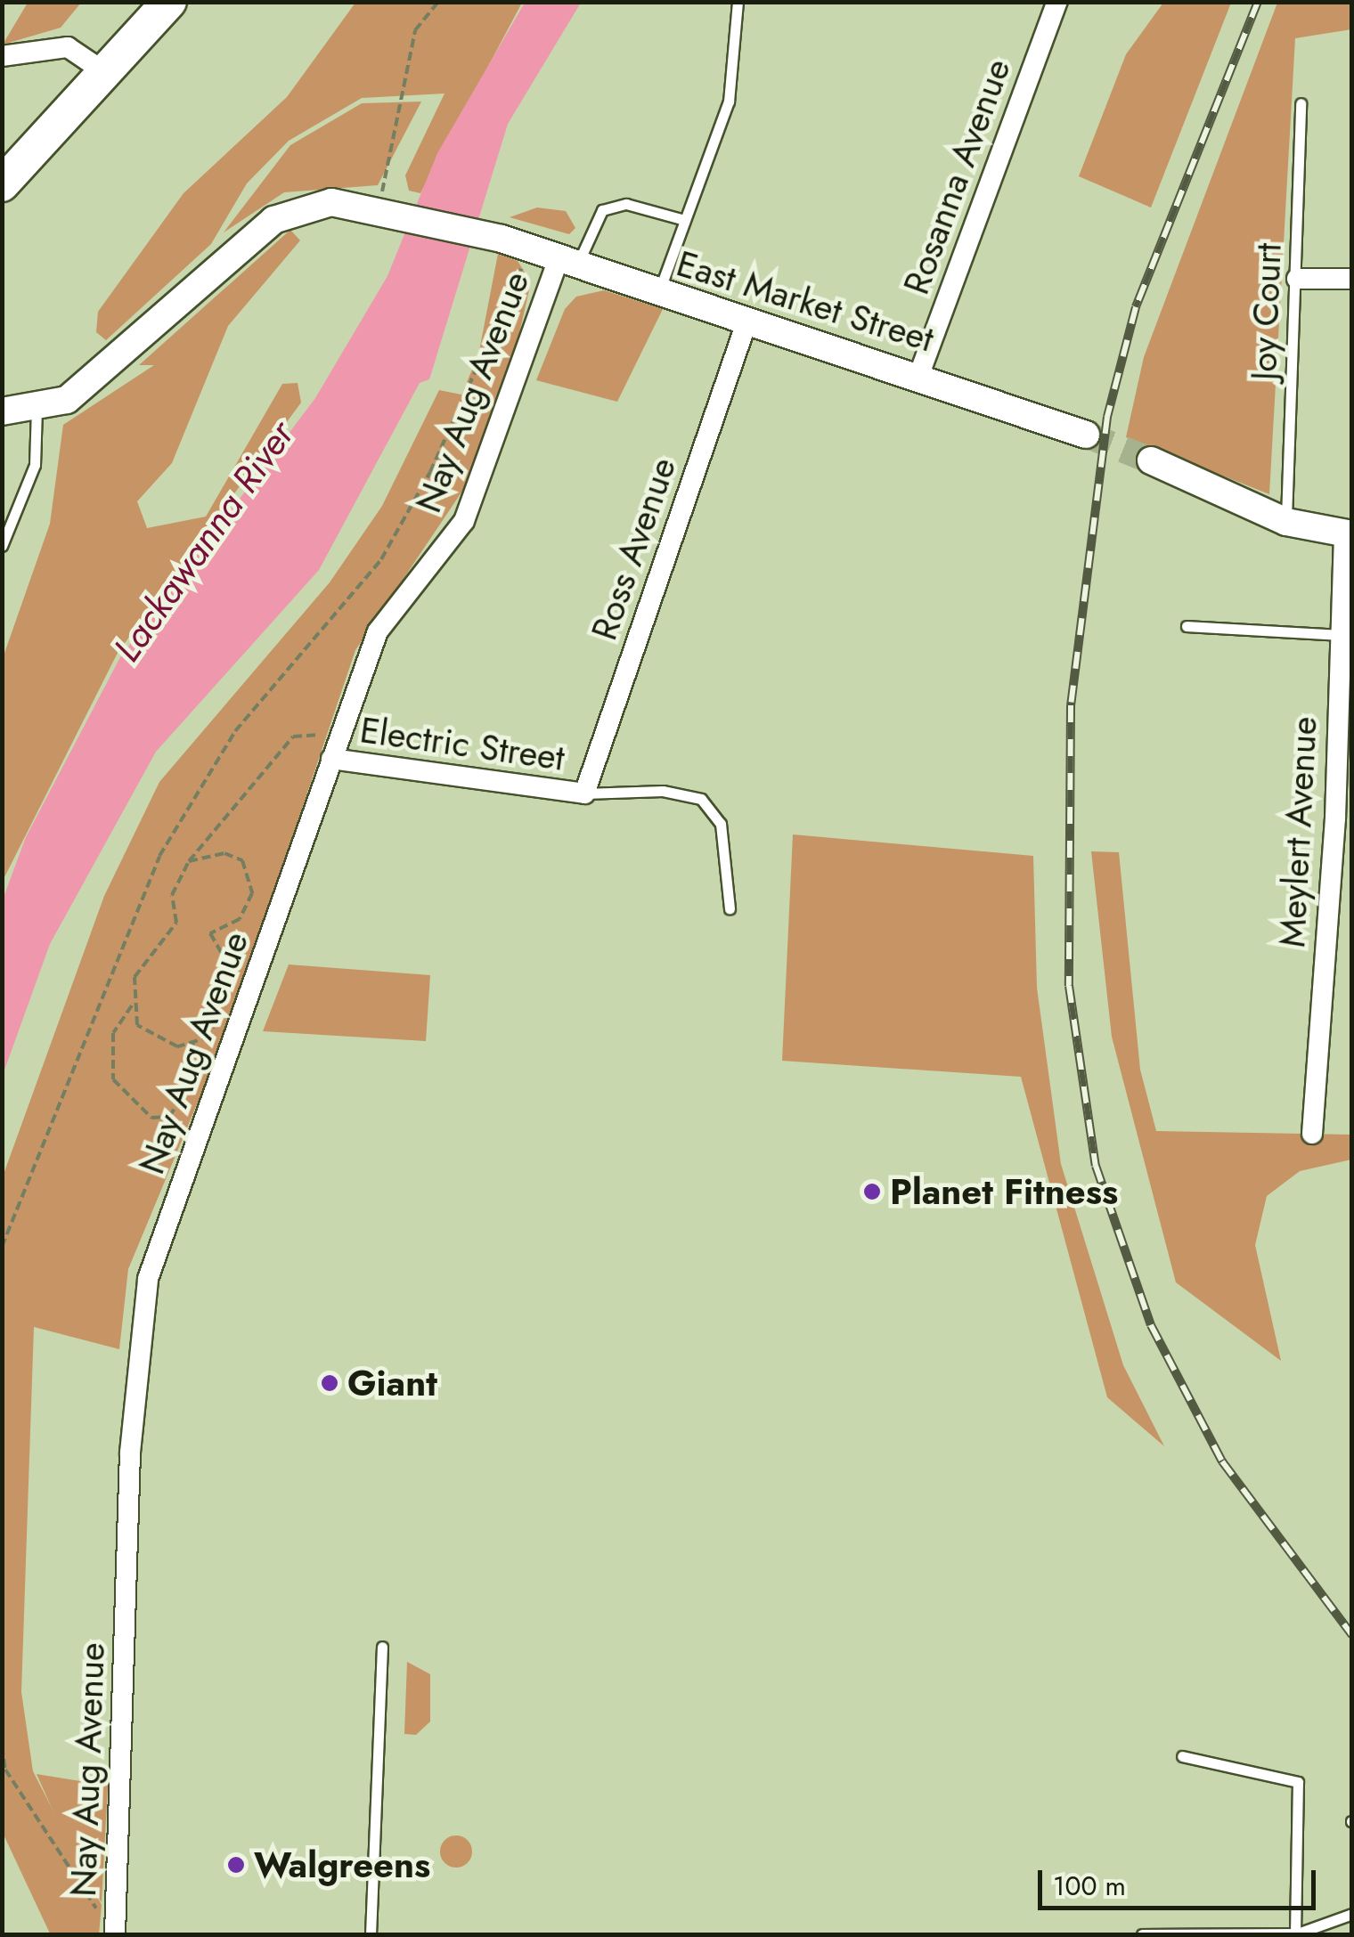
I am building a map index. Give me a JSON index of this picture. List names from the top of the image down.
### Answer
{
  "streets": {
    "street": [
      "Rosanna Avenue",
      "East Market Street",
      "Nay Aug Avenue",
      "Ross Avenue",
      "Electric Street",
      "Meylert Avenue"
    ],
    "lane": ["Joy Court"]
  },
  "crossings": [
    ["Rosanna Avenue", "East Market Street"],
    ["East Market Street", "Nay Aug Avenue"],
    ["East Market Street", "Ross Avenue"],
    ["Nay Aug Avenue", "Electric Street"],
    ["Ross Avenue", "Electric Street"]
  ],
  "water": ["Lackawanna River"],
  "places": ["Planet Fitness", "Giant", "Walgreens"],
  "scale_bar": "100 m"
}
